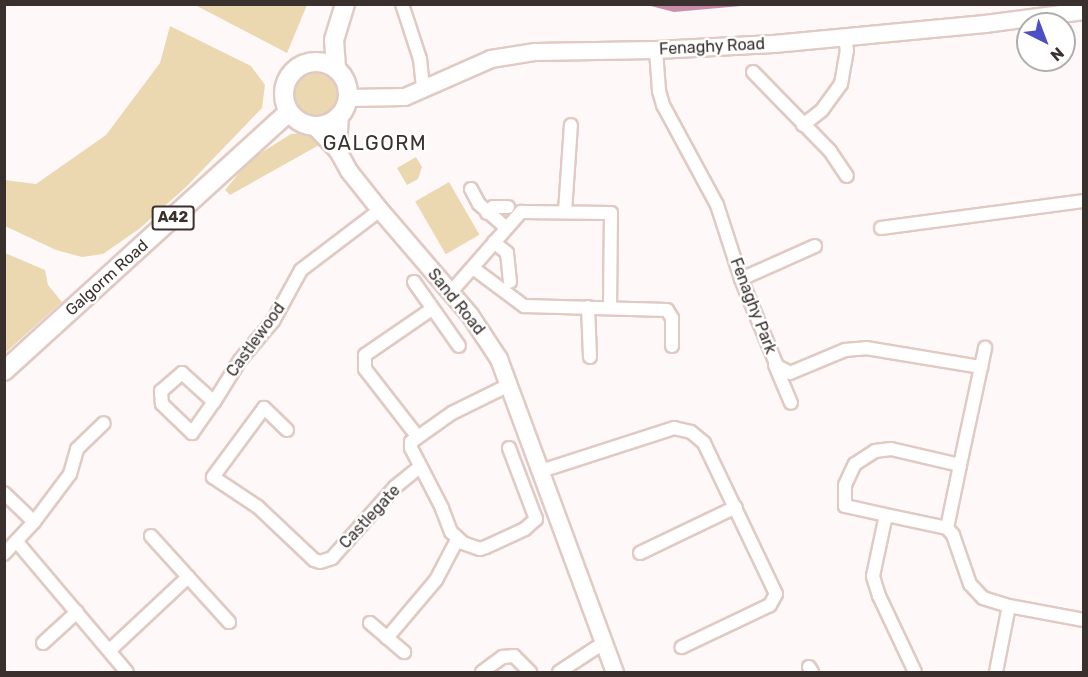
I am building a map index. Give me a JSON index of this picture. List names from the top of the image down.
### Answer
{
  "streets": {
    "main road": ["A42", "Galgorm Road"],
    "street": [
      "Fenaghy Road",
      "Sand Road",
      "Fenaghy Park",
      "Castlewood",
      "Castlegate"
    ]
  },
  "crossings": [
    ["Fenaghy Road", "Galgorm Road"],
    ["Fenaghy Road", "Sand Road"],
    ["Fenaghy Road", "Fenaghy Park"],
    ["Galgorm Road", "Sand Road"],
    ["Sand Road", "Castlewood"]
  ],
  "districts": ["GALGORM"],
  "north": "bottom right"
}
